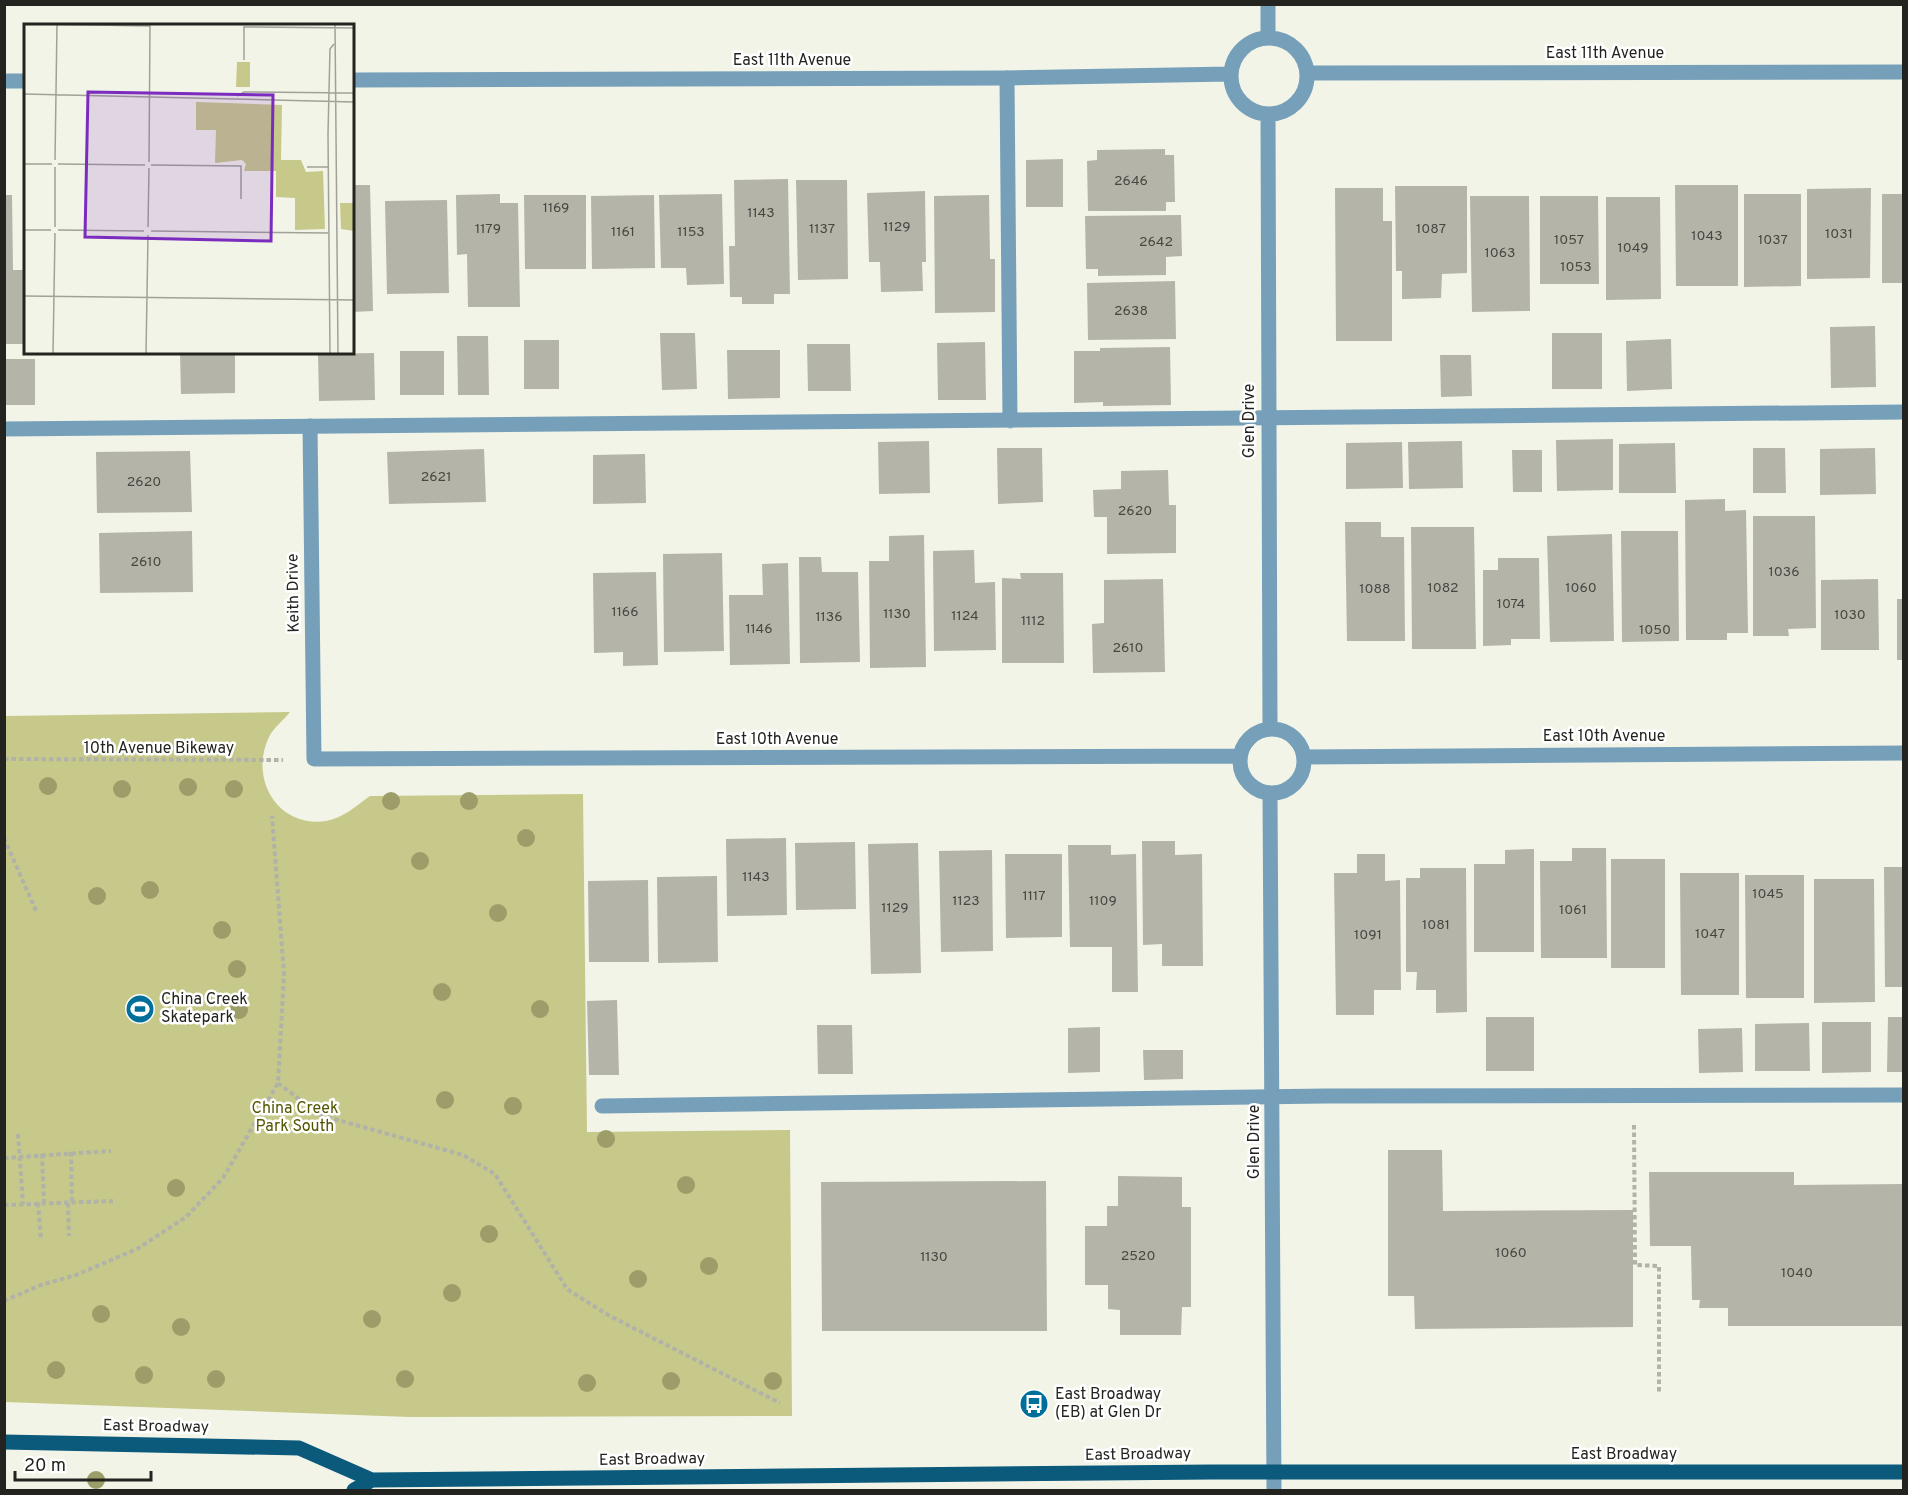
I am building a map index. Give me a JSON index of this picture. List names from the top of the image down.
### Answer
{
  "streets": {
    "main road": ["East Broadway"],
    "street": [
      "East 11th Avenue",
      "Glen Drive",
      "Keith Drive",
      "East 10th Avenue"
    ],
    "path": ["10th Avenue Bikeway"]
  },
  "crossings": [
    ["East 11th Avenue", "Glen Drive"],
    ["Glen Drive", "East 10th Avenue"],
    ["Glen Drive", "East Broadway"],
    ["Keith Drive", "East 10th Avenue"],
    ["Keith Drive", "10th Avenue Bikeway"],
    ["East 10th Avenue", "10th Avenue Bikeway"]
  ],
  "parks": ["China Creek Park South"],
  "places": {
    "sports": ["China Creek Skatepark"],
    "bus stop": ["East Broadway (EB) at Glen Dr"]
  },
  "house_numbers": [
    "2646",
    "1169",
    "1143",
    "1129",
    "1179",
    "1137",
    "1087",
    "1161",
    "1153",
    "1031",
    "1043",
    "1057",
    "1037",
    "2642",
    "1049",
    "1063",
    "1053",
    "2638",
    "2621",
    "2620",
    "2620",
    "2610",
    "1036",
    "1082",
    "1060",
    "1088",
    "1074",
    "1166",
    "1130",
    "1030",
    "1124",
    "1136",
    "1112",
    "1146",
    "1050",
    "2610",
    "1143",
    "1045",
    "1117",
    "1123",
    "1109",
    "1129",
    "1061",
    "1081",
    "1047",
    "1091",
    "1060",
    "2520",
    "1130",
    "1040"
  ],
  "scale_bar": "20 m"
}
